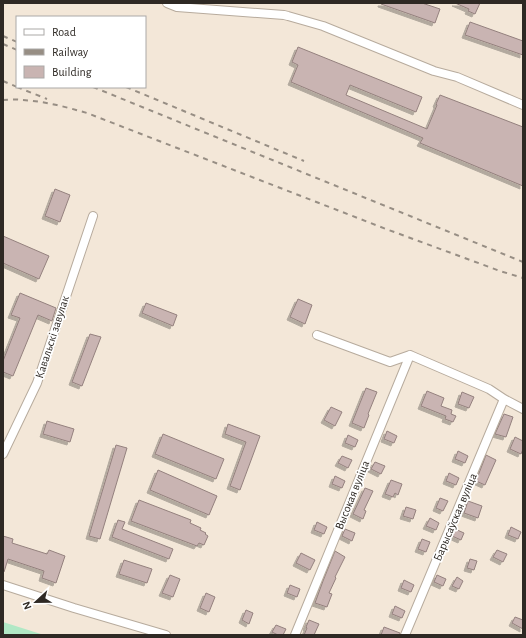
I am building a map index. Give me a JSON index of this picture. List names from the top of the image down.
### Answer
{
  "streets": {
    "street": ["Кавальскі завулак", "Высокая вуліца", "Барысаўская вуліца"]
  },
  "legend": ["Road", "Railway", "Building"],
  "north": "left"
}
